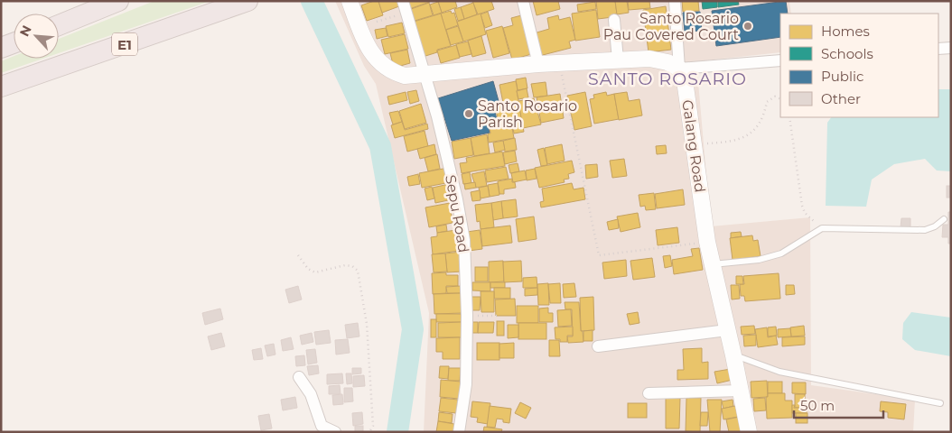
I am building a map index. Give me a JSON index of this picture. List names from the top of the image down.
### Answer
{
  "streets": {
    "highway": ["E1"],
    "street": ["Galang Road", "Sepu Road"]
  },
  "districts": ["SANTO ROSARIO"],
  "places": ["Santo Rosario Pau Covered Court", "Santo Rosario Parish"],
  "legend": [
    "Homes",
    "Schools",
    "Public",
    "Other"
  ],
  "scale_bar": "50 m",
  "north": "top left"
}
